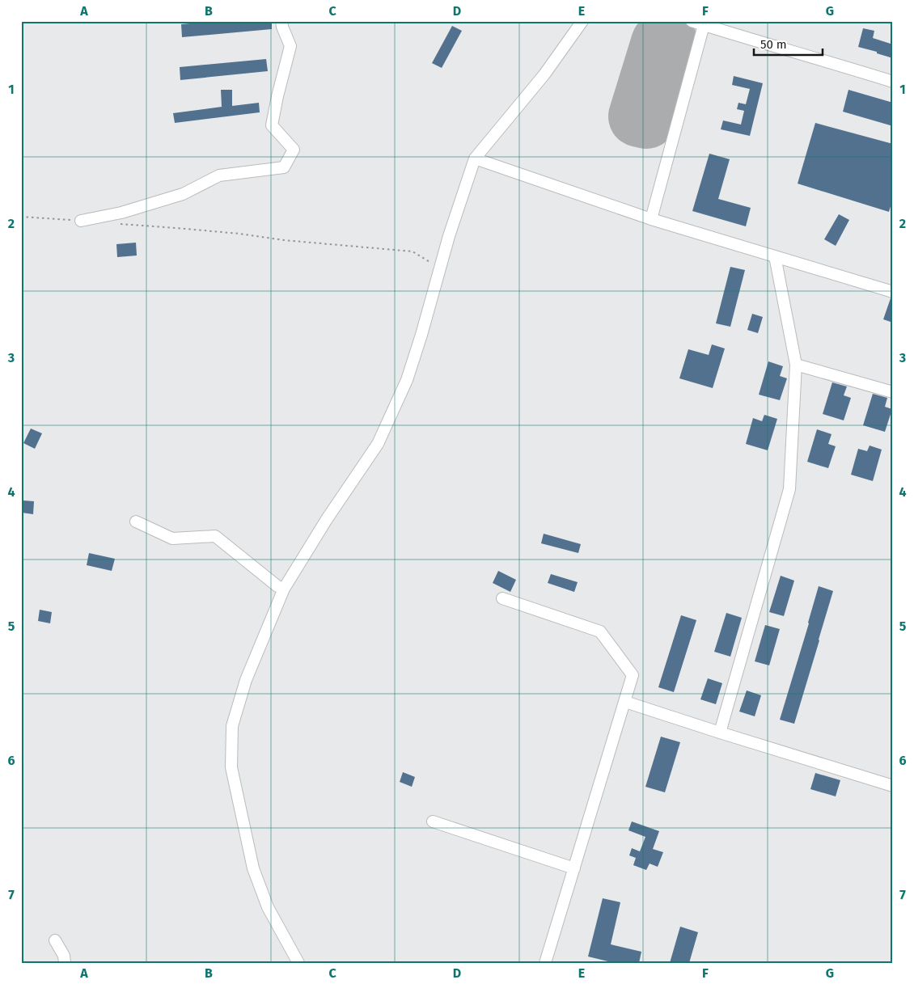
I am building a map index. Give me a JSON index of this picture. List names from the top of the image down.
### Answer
{
  "scale_bar": "50 m",
  "grid": {
    "columns": [
      "A",
      "B",
      "C",
      "D",
      "E",
      "F",
      "G"
    ],
    "rows": [
      "1",
      "2",
      "3",
      "4",
      "5",
      "6",
      "7"
    ]
  }
}
